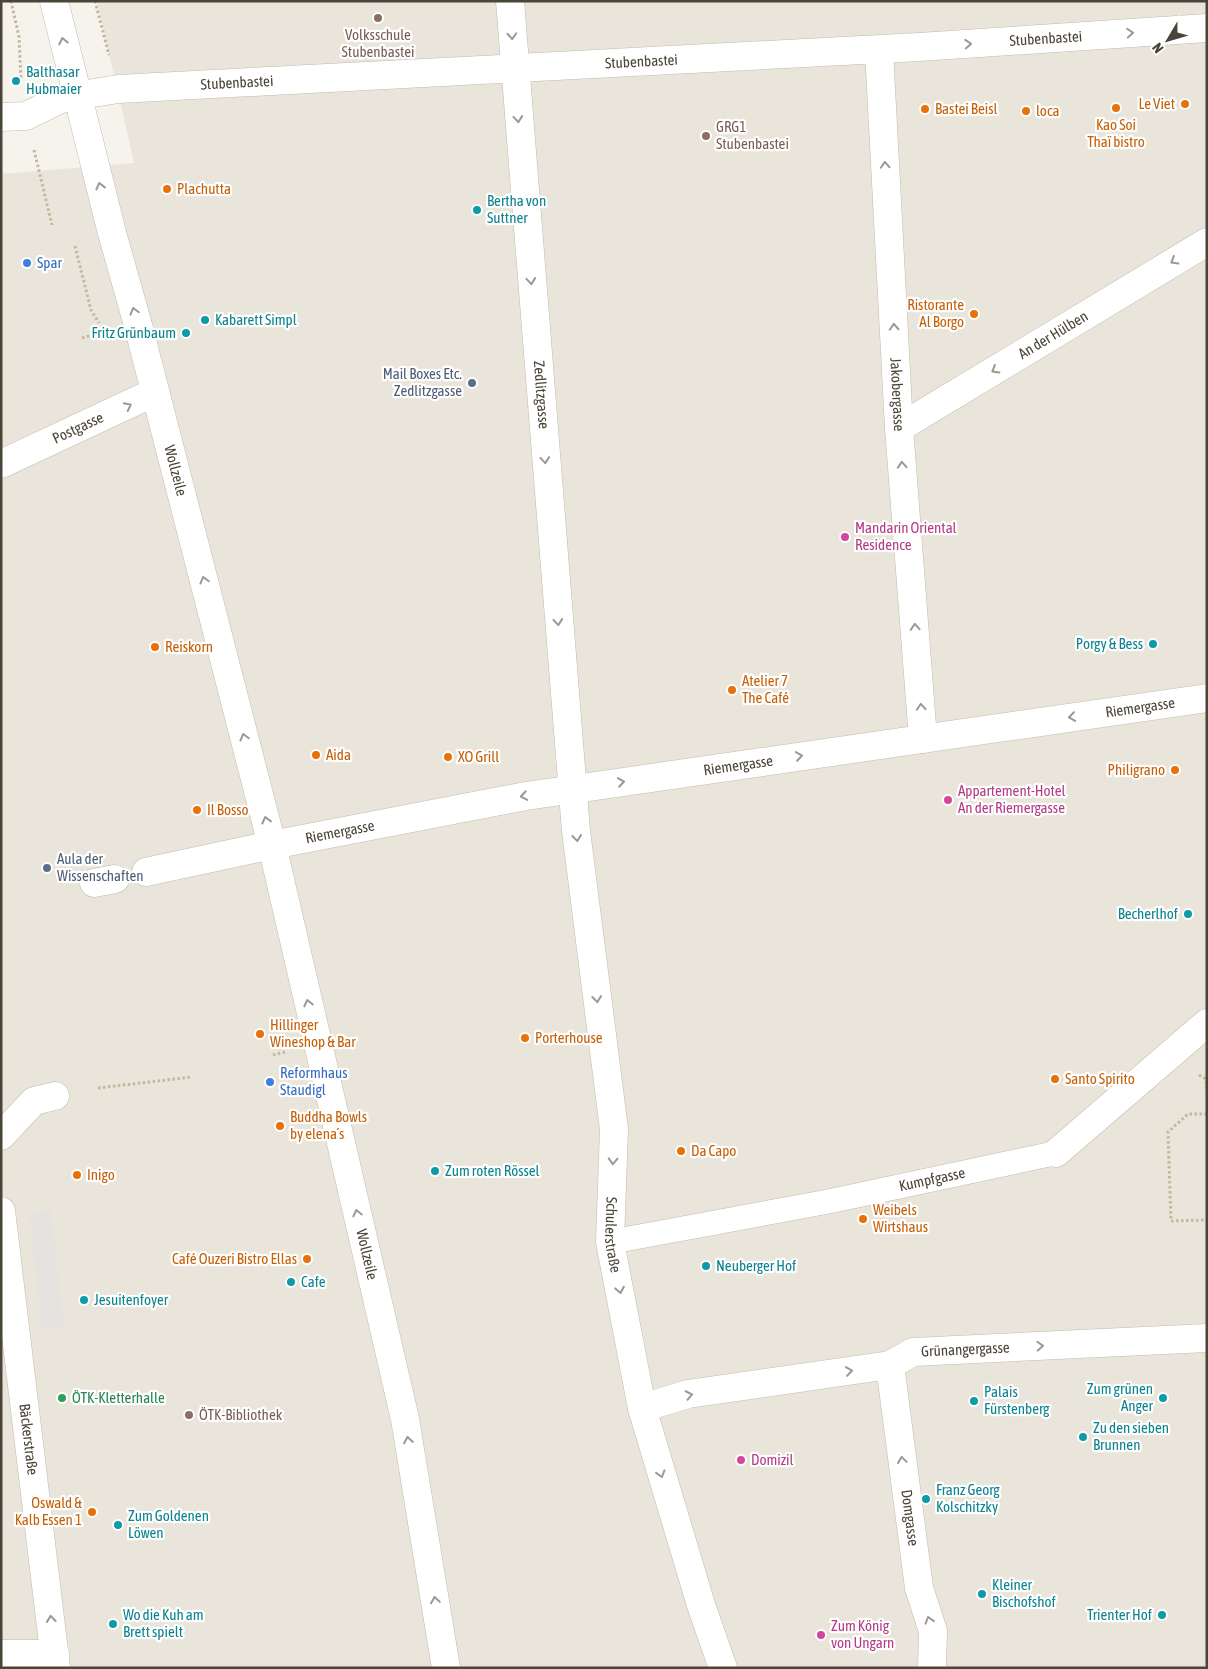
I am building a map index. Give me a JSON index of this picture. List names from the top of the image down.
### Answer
{
  "streets": {
    "street": [
      "Stubenbastei",
      "An der Hülben",
      "Jakobergasse",
      "Zedlitzgasse",
      "Postgasse",
      "Wollzeile",
      "Riemergasse",
      "Kumpfgasse",
      "Schulerstraße",
      "Grünangergasse",
      "Bäckerstraße",
      "Domgasse"
    ]
  },
  "crossings": [
    ["Stubenbastei", "Jakobergasse"],
    ["Stubenbastei", "Zedlitzgasse"],
    ["Stubenbastei", "Wollzeile"],
    ["An der Hülben", "Jakobergasse"],
    ["Jakobergasse", "Riemergasse"],
    ["Zedlitzgasse", "Riemergasse"],
    ["Zedlitzgasse", "Schulerstraße"],
    ["Postgasse", "Wollzeile"],
    ["Wollzeile", "Riemergasse"],
    ["Riemergasse", "Schulerstraße"],
    ["Kumpfgasse", "Schulerstraße"],
    ["Schulerstraße", "Grünangergasse"],
    ["Grünangergasse", "Domgasse"]
  ],
  "one_way": [
    "An der Hülben",
    "Jakobergasse",
    "Zedlitzgasse",
    "Postgasse",
    "Wollzeile",
    "Schulerstraße",
    "Grünangergasse",
    "Bäckerstraße",
    "Domgasse"
  ],
  "places": [
    "Volksschule Stubenbastei",
    "Balthasar Hubmaier",
    "Le Viet",
    "Kao Soi Thaï bistro",
    "Bastei Beisl",
    "loca",
    "GRG1 Stubenbastei",
    "Plachutta",
    "Bertha von Suttner",
    "Spar",
    "Ristorante Al Borgo",
    "Kabarett Simpl",
    "Fritz Grünbaum",
    "Mail Boxes Etc. Zedlitzgasse",
    "Mandarin Oriental Residence",
    "Porgy & Bess",
    "Reiskorn",
    "Atelier 7 The Café",
    "Aida",
    "XO Grill",
    "Philigrano",
    "Appartement-Hotel An der Riemergasse",
    "Il Bosso",
    "Aula der Wissenschaften",
    "Becherlhof",
    "Hillinger Wineshop & Bar",
    "Porterhouse",
    "Santo Spirito",
    "Reformhaus Staudigl",
    "Buddha Bowls by elena´s",
    "Da Capo",
    "Zum roten Rössel",
    "Inigo",
    "Weibels Wirtshaus",
    "Café Ouzeri Bistro Ellas",
    "Neuberger Hof",
    "Cafe",
    "Jesuitenfoyer",
    "ÖTK-Kletterhalle",
    "Zum grünen Anger",
    "Palais Fürstenberg",
    "ÖTK-Bibliothek",
    "Zu den sieben Brunnen",
    "Domizil",
    "Franz Georg Kolschitzky",
    "Oswald & Kalb Essen 1",
    "Zum Goldenen Löwen",
    "Kleiner Bischofshof",
    "Trienter Hof",
    "Wo die Kuh am Brett spielt",
    "Zum König von Ungarn"
  ],
  "north": "bottom left"
}
